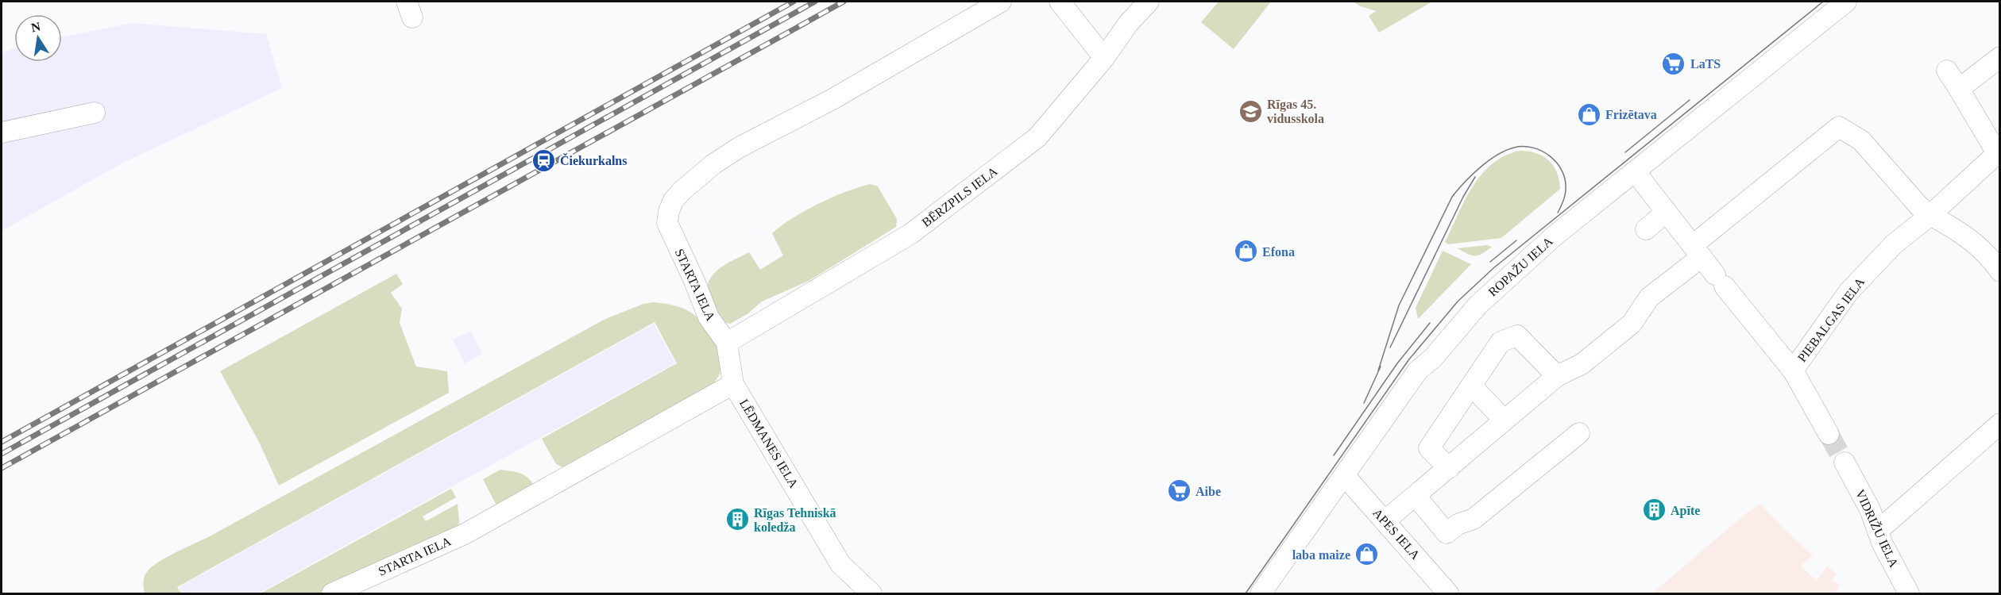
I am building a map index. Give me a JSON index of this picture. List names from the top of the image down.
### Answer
{
  "streets": {
    "street": [
      "BĒRZPILS IELA",
      "ROPAŽU IELA",
      "STARTA IELA",
      "PIEBALGAS IELA",
      "LĒDMANES IELA",
      "VIDRIŽU IELA",
      "APES IELA"
    ]
  },
  "crossings": [
    ["BĒRZPILS IELA", "STARTA IELA"],
    ["ROPAŽU IELA", "APES IELA"],
    ["STARTA IELA", "LĒDMANES IELA"]
  ],
  "places": {
    "supermarket": ["LaTS", "Aibe"],
    "school or university": ["Rīgas 45. vidusskola"],
    "shop": ["Frizētava", "Efona", "laba maize"],
    "station": ["Čiekurkalns"],
    "building": ["Apīte", "Rīgas Tehniskā koledža"]
  },
  "north": "top"
}
